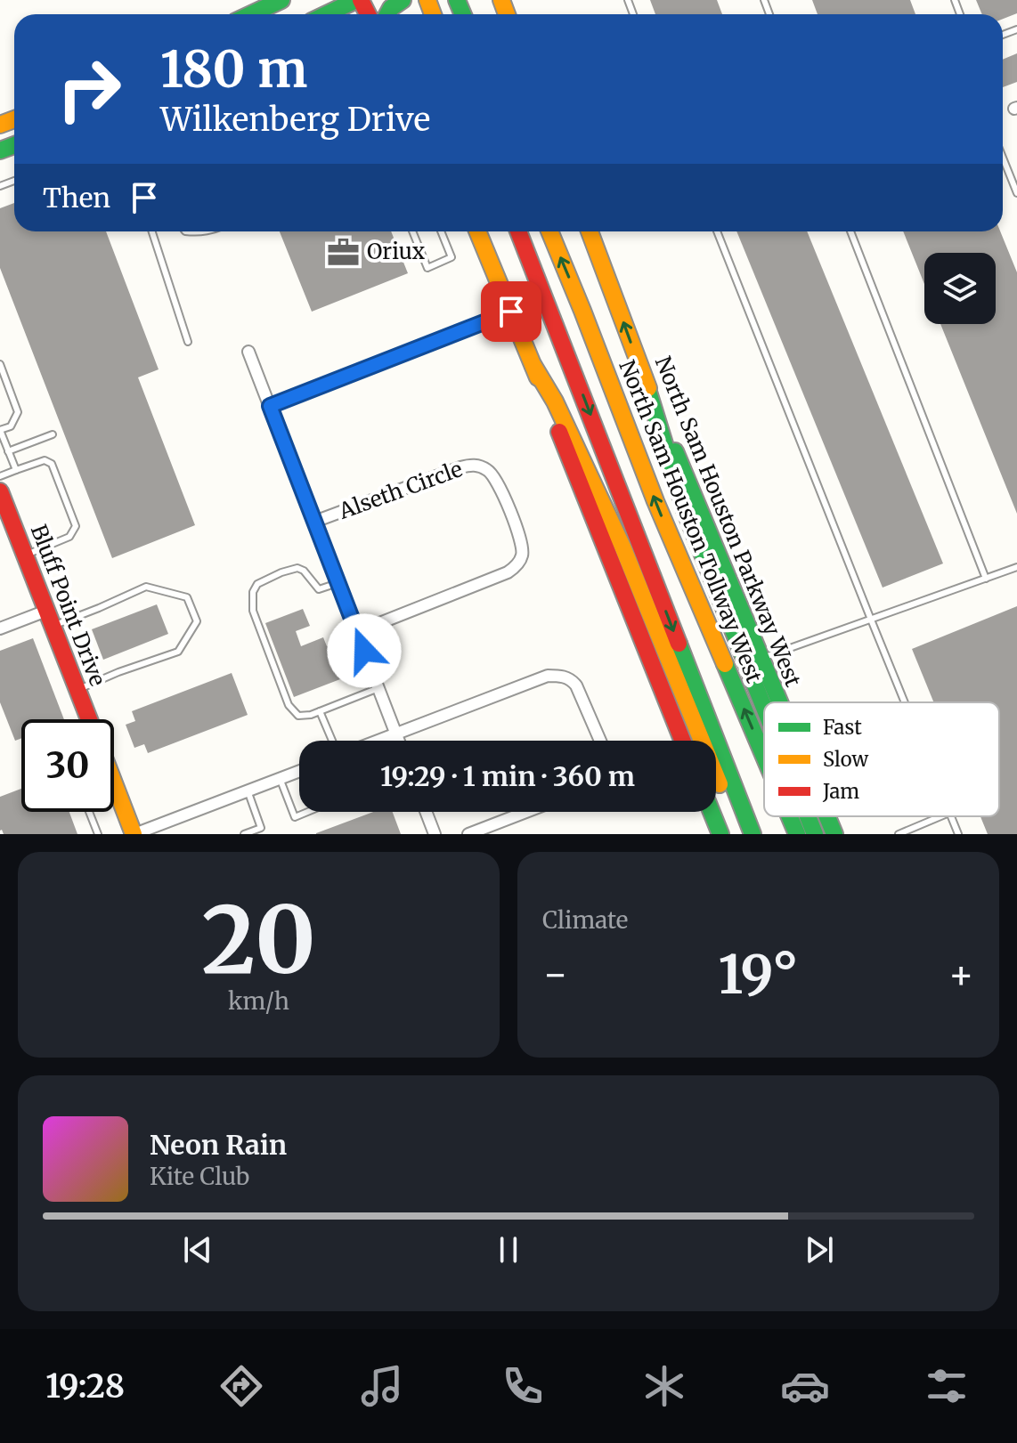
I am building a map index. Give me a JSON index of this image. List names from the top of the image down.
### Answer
{
  "streets": {
    "main road": ["North Sam Houston Tollway West", "North Sam Houston Parkway West", "Bluff Point Drive"],
    "street": ["Alseth Circle"]
  },
  "places": {
    "office": ["Oriux"]
  },
  "legend": ["Fast", "Slow", "Jam"],
  "page": {
    "turn": ["180 m", "Wilkenberg Drive"],
    "then": "Then",
    "limit": "30",
    "trip": "19:29 · 1 min · 360 m",
    "tile": [
      ["20", "km/h"],
      "Climate"
    ],
    "heat": ["−", "19°", "+"],
    "song": ["Neon Rain", "Kite Club"],
    "tabs": "19:28"
  }
}
